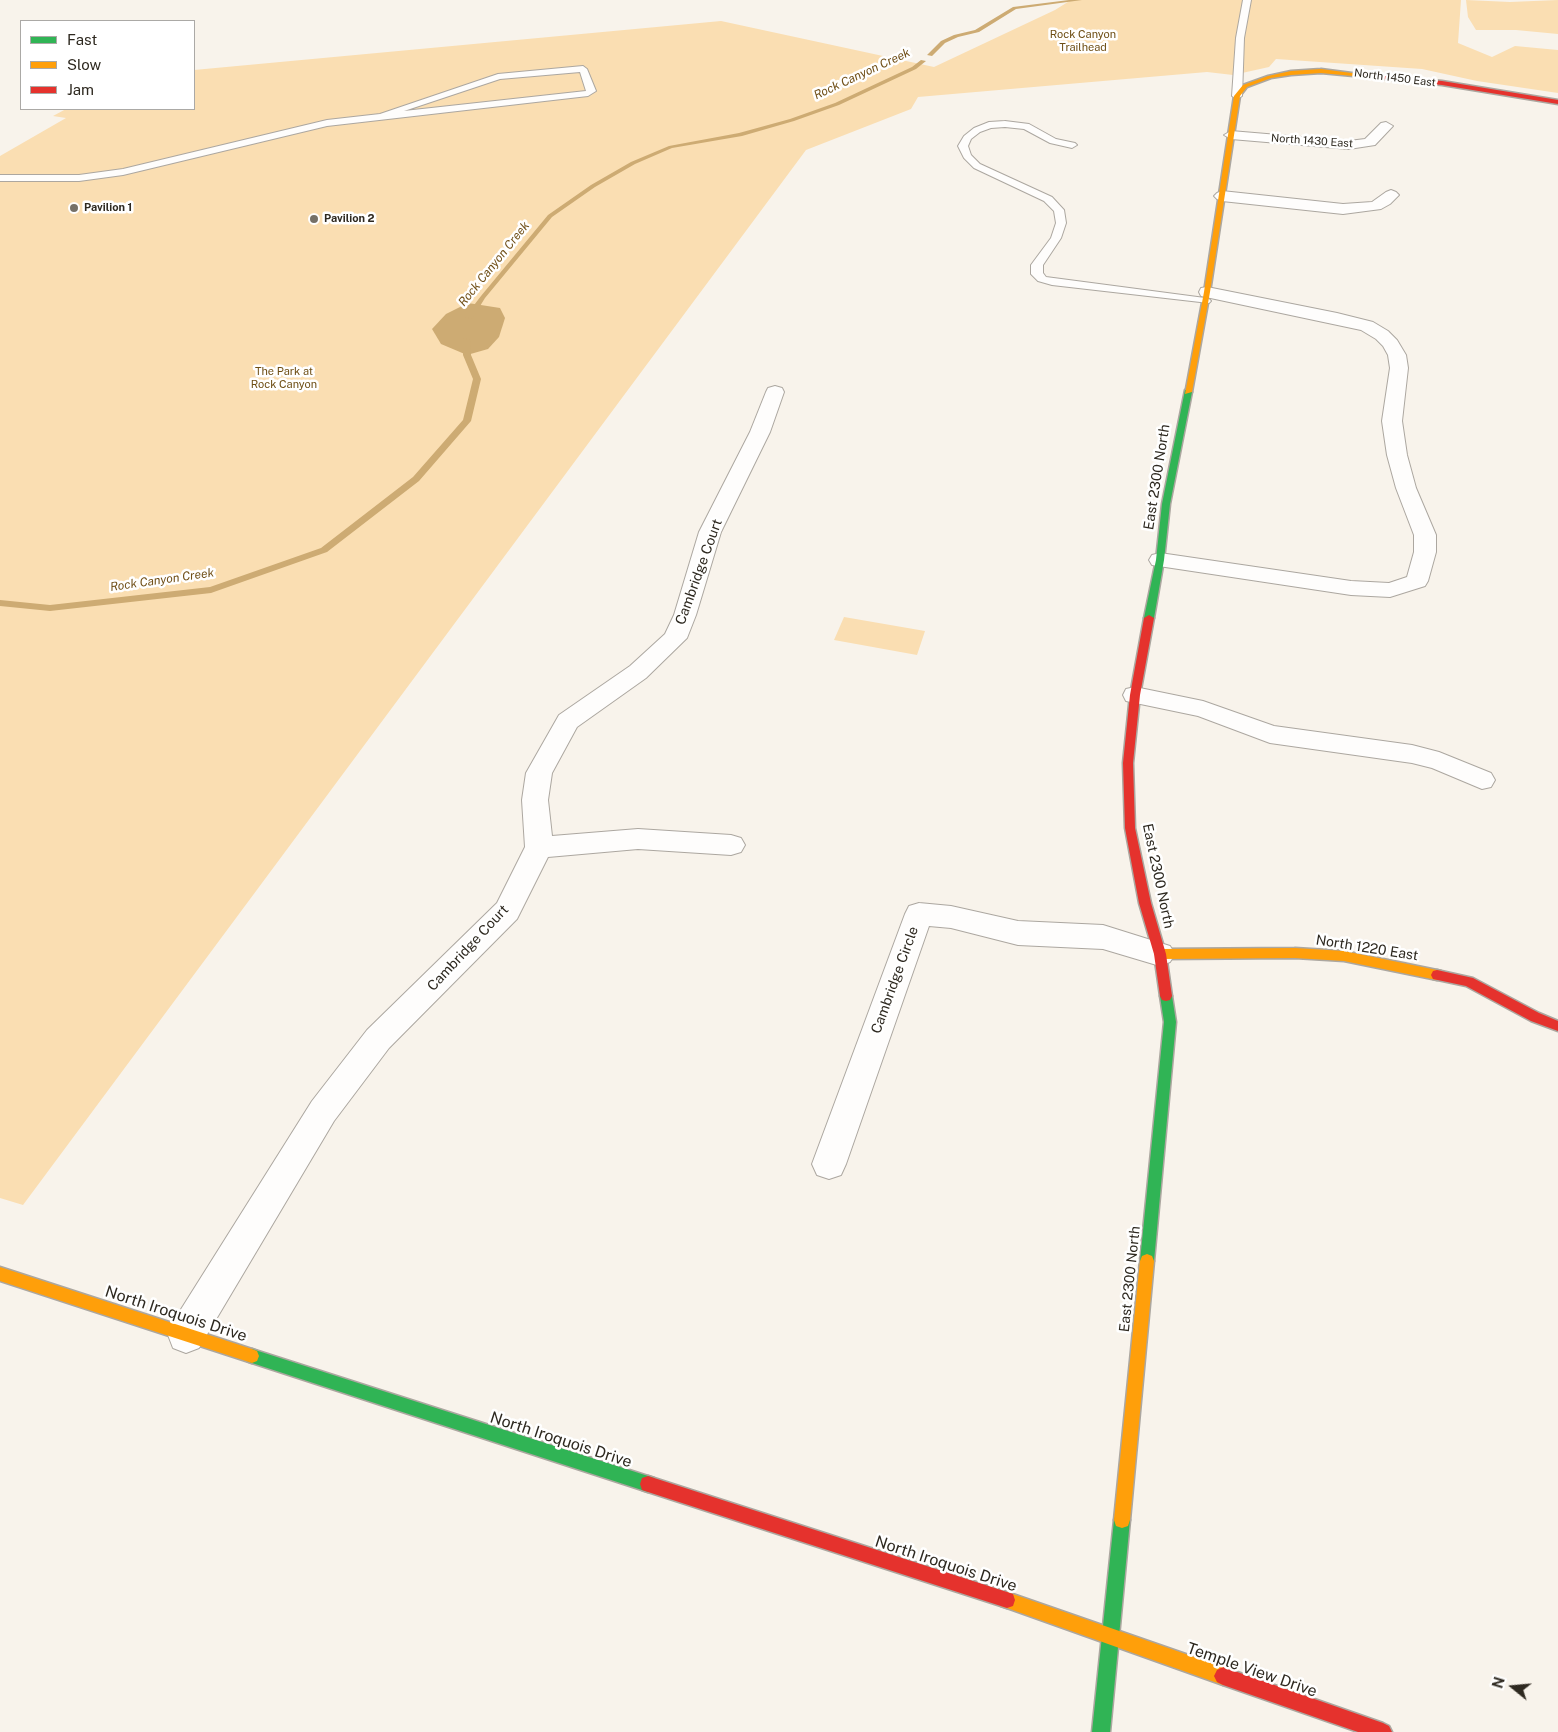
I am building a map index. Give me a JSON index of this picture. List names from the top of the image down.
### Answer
{
  "streets": {
    "street": [
      "North 1450 East",
      "North 1430 East",
      "East 2300 North",
      "Cambridge Court",
      "North 1220 East",
      "Cambridge Circle",
      "North Iroquois Drive",
      "Temple View Drive"
    ]
  },
  "crossings": [
    ["North 1450 East", "East 2300 North"],
    ["North 1430 East", "East 2300 North"],
    ["East 2300 North", "North 1220 East"],
    ["East 2300 North", "Cambridge Circle"],
    ["East 2300 North", "North Iroquois Drive"],
    ["East 2300 North", "Temple View Drive"],
    ["Cambridge Court", "North Iroquois Drive"],
    ["North 1220 East", "Cambridge Circle"],
    ["North Iroquois Drive", "Temple View Drive"]
  ],
  "water": ["Rock Canyon Creek"],
  "parks": ["Rock Canyon Trailhead", "The Park at Rock Canyon"],
  "places": ["Pavilion 1", "Pavilion 2"],
  "legend": ["Fast", "Slow", "Jam"],
  "north": "left"
}
